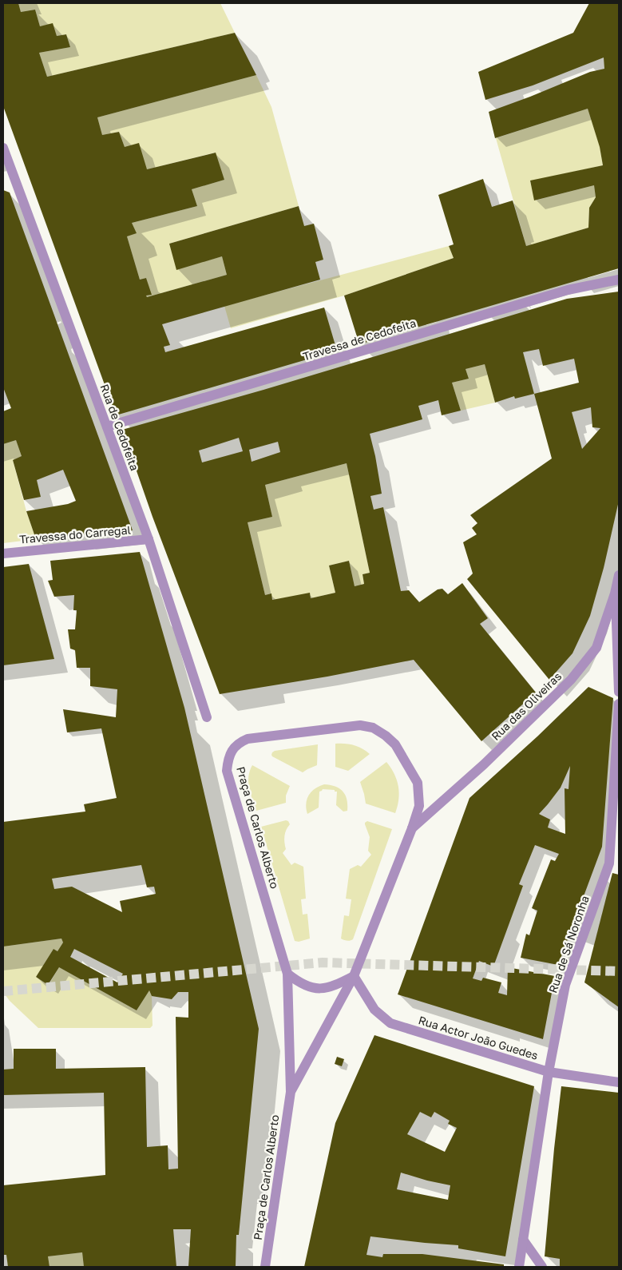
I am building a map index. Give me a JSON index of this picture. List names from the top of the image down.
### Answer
{
  "streets": {
    "street": [
      "Travessa de Cedofeita",
      "Rua de Cedofeita",
      "Travessa do Carregal",
      "Rua das Oliveiras",
      "Praça de Carlos Alberto",
      "Rua de Sá Noronha",
      "Rua Actor João Guedes"
    ]
  },
  "crossings": [
    ["Travessa de Cedofeita", "Rua de Cedofeita"],
    ["Rua de Cedofeita", "Travessa do Carregal"],
    ["Rua das Oliveiras", "Praça de Carlos Alberto"],
    ["Praça de Carlos Alberto", "Rua Actor João Guedes"],
    ["Rua de Sá Noronha", "Rua Actor João Guedes"]
  ]
}
